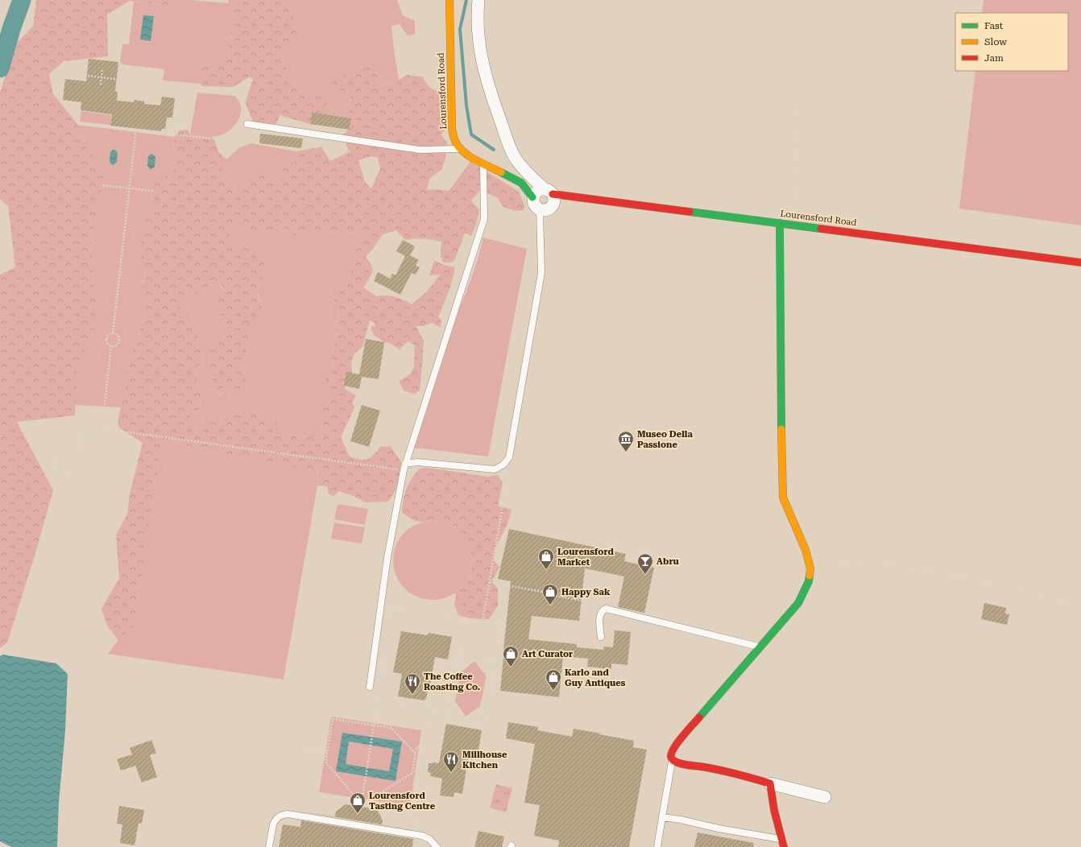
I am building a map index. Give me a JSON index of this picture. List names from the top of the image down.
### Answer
{
  "streets": {
    "street": ["Lourensford Road"]
  },
  "places": {
    "museum": ["Museo Della Passione"],
    "shop": [
      "Lourensford Market",
      "Happy Sak",
      "Art Curator",
      "Karlo and Guy Antiques",
      "Lourensford Tasting Centre"
    ],
    "bar": ["Abru"],
    "restaurant": ["The Coffee Roasting Co.", "Millhouse Kitchen"]
  },
  "legend": ["Fast", "Slow", "Jam"]
}
